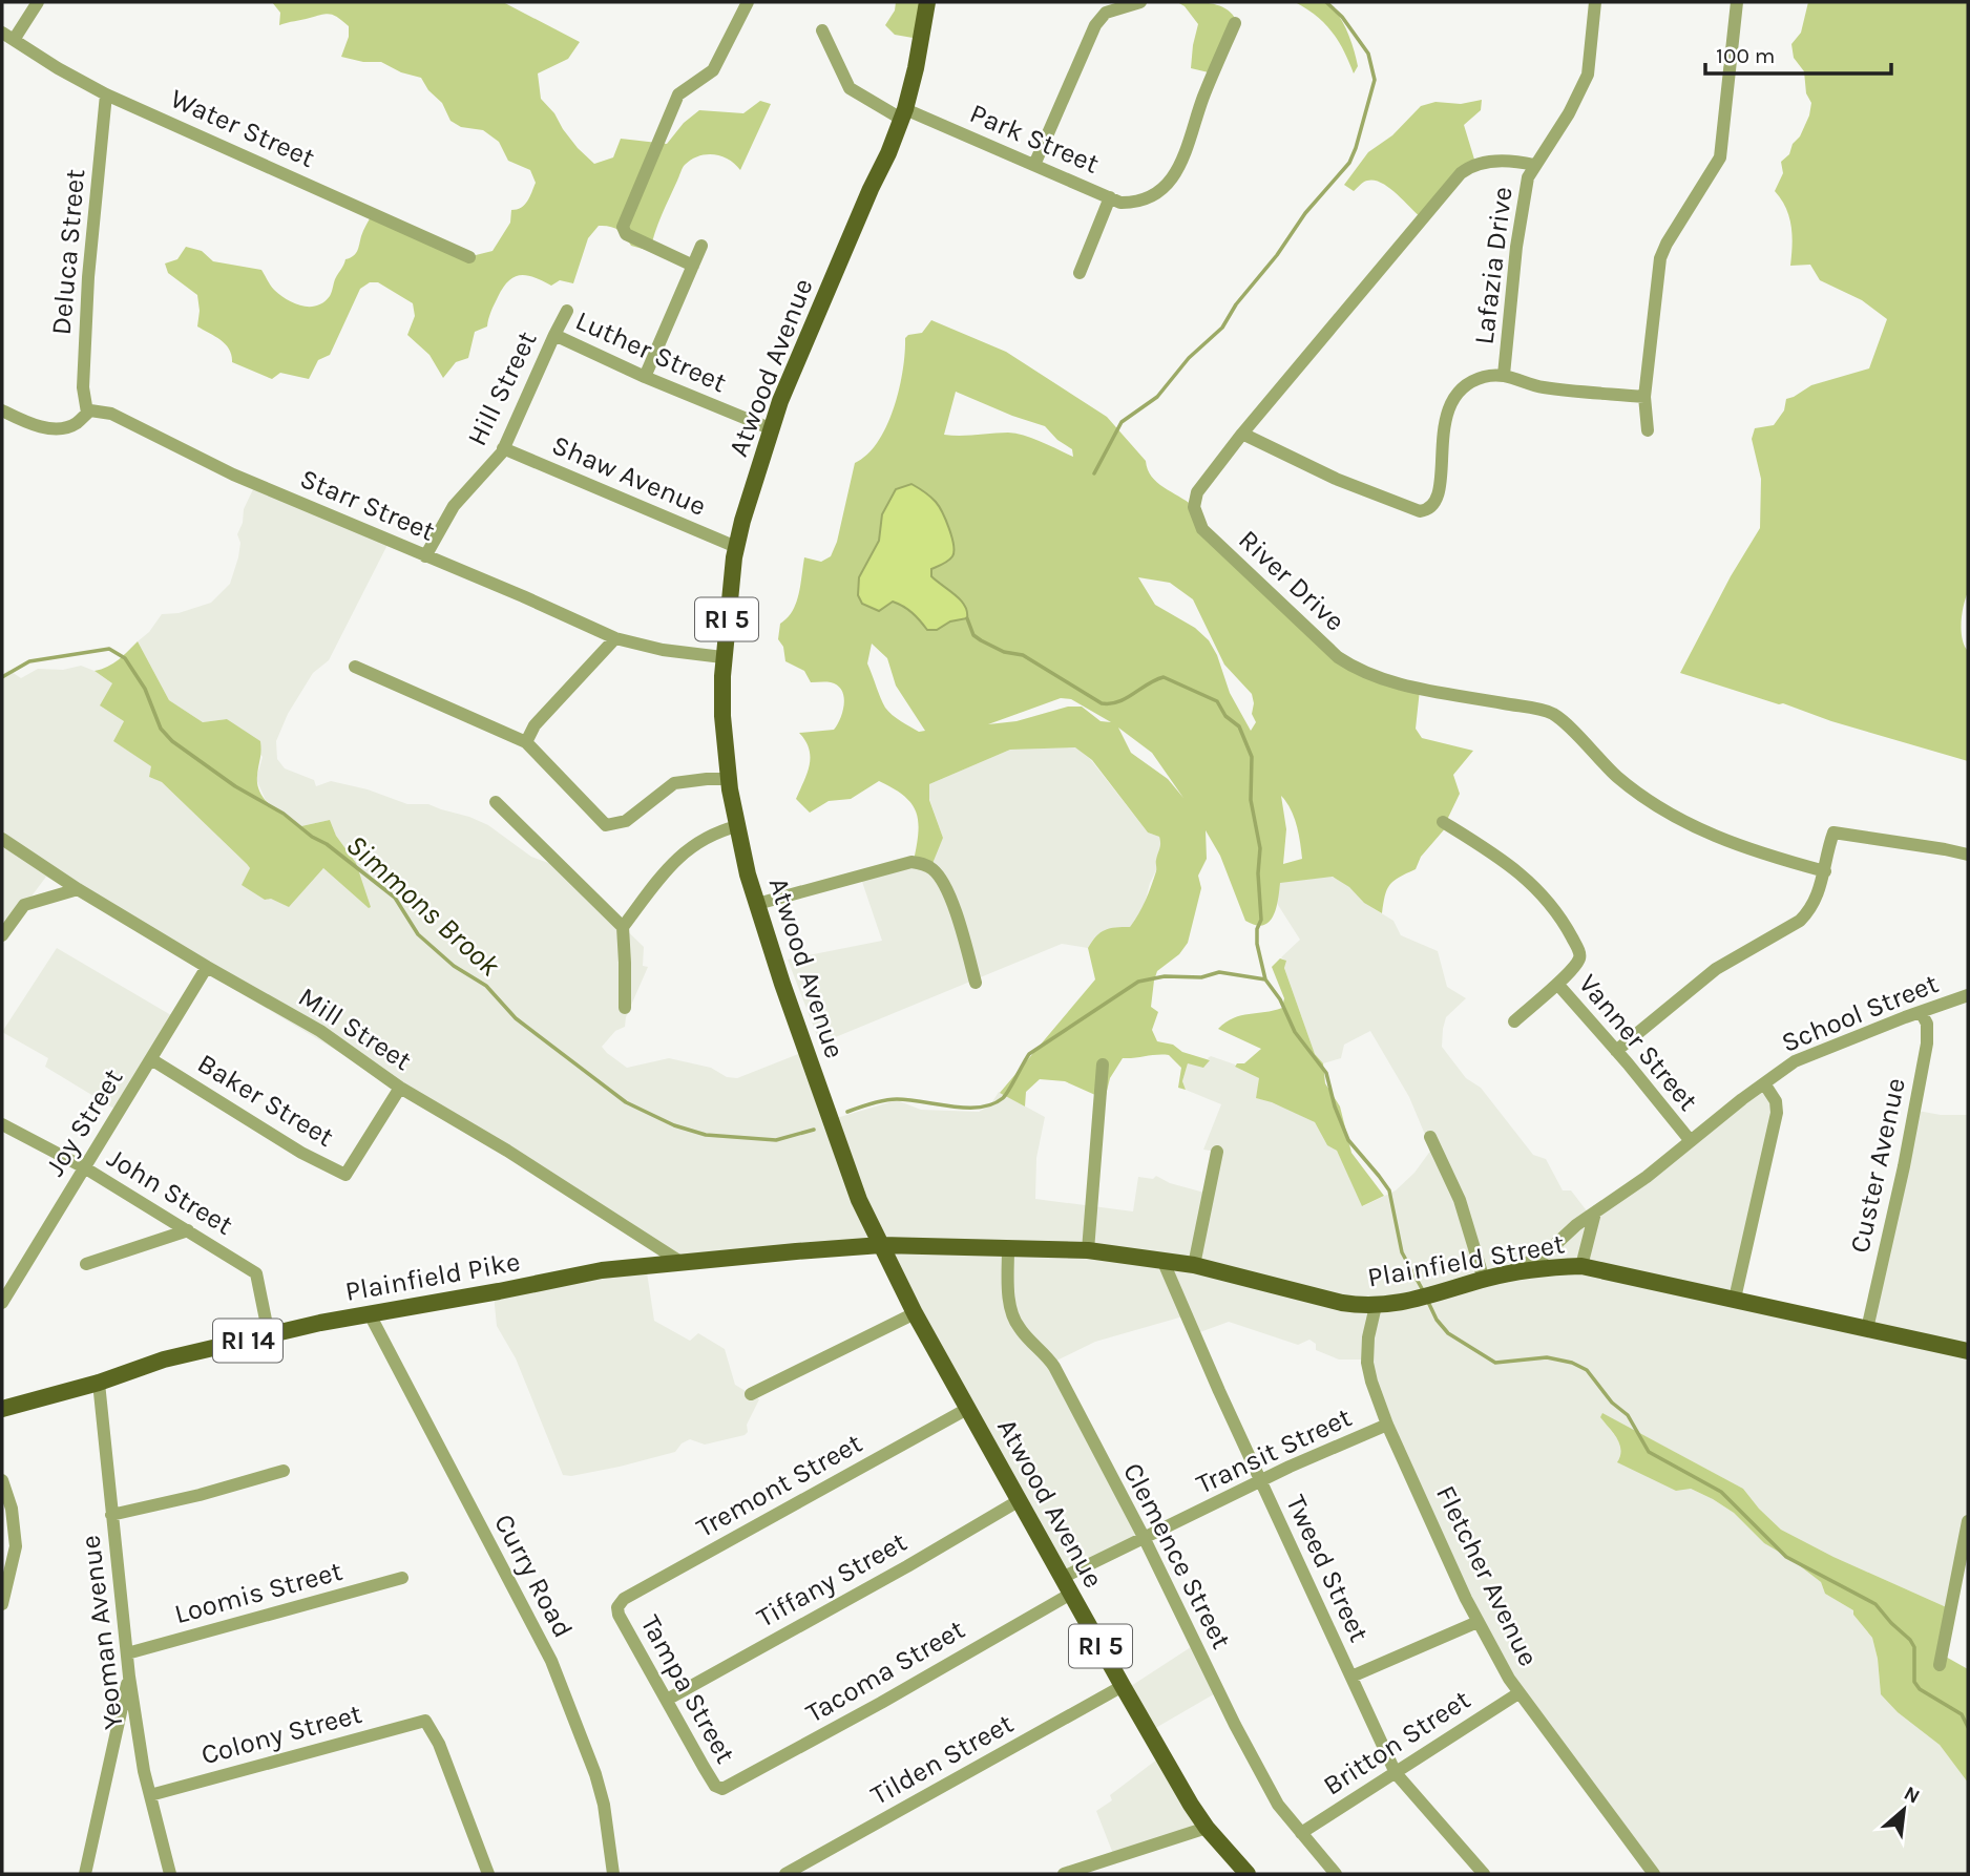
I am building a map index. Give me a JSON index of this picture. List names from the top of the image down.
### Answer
{
  "streets": {
    "main road": [
      "Atwood Avenue",
      "RI 5",
      "Plainfield Street",
      "Plainfield Pike",
      "RI 14"
    ],
    "street": [
      "Water Street",
      "Park Street",
      "Deluca Street",
      "Lafazia Drive",
      "Luther Street",
      "Hill Street",
      "Shaw Avenue",
      "Starr Street",
      "River Drive",
      "School Street",
      "Mill Street",
      "Vanner Street",
      "Baker Street",
      "Joy Street",
      "Custer Avenue",
      "John Street",
      "Transit Street",
      "Tremont Street",
      "Clemence Street",
      "Tweed Street",
      "Curry Road",
      "Fletcher Avenue",
      "Tiffany Street",
      "Loomis Street",
      "Yeoman Avenue",
      "Tacoma Street",
      "Tampa Street",
      "Colony Street",
      "Britton Street",
      "Tilden Street"
    ]
  },
  "crossings": [
    ["Water Street", "Deluca Street"],
    ["Park Street", "Atwood Avenue"],
    ["Deluca Street", "Starr Street"],
    ["Lafazia Drive", "River Drive"],
    ["Luther Street", "Atwood Avenue"],
    ["Luther Street", "Hill Street"],
    ["Atwood Avenue", "Shaw Avenue"],
    ["Atwood Avenue", "Starr Street"],
    ["Atwood Avenue", "Plainfield Street"],
    ["Atwood Avenue", "Plainfield Pike"],
    ["Atwood Avenue", "Transit Street"],
    ["Atwood Avenue", "Tremont Street"],
    ["Atwood Avenue", "Tiffany Street"],
    ["Atwood Avenue", "Tacoma Street"],
    ["Atwood Avenue", "Tilden Street"],
    ["Hill Street", "Shaw Avenue"],
    ["Hill Street", "Starr Street"],
    ["School Street", "Vanner Street"],
    ["School Street", "Custer Avenue"],
    ["School Street", "Plainfield Street"],
    ["Mill Street", "Baker Street"],
    ["Mill Street", "Joy Street"],
    ["Mill Street", "Plainfield Pike"],
    ["Baker Street", "Joy Street"],
    ["Joy Street", "John Street"],
    ["Custer Avenue", "Plainfield Street"],
    ["John Street", "Plainfield Pike"],
    ["Plainfield Street", "Plainfield Pike"],
    ["Plainfield Street", "Clemence Street"],
    ["Plainfield Street", "Tweed Street"],
    ["Plainfield Street", "Fletcher Avenue"],
    ["Plainfield Pike", "Curry Road"],
    ["Plainfield Pike", "Yeoman Avenue"],
    ["Transit Street", "Clemence Street"],
    ["Transit Street", "Tweed Street"],
    ["Transit Street", "Fletcher Avenue"],
    ["Tremont Street", "Tampa Street"],
    ["Clemence Street", "Britton Street"],
    ["Tweed Street", "Britton Street"],
    ["Fletcher Avenue", "Britton Street"],
    ["Tiffany Street", "Tampa Street"],
    ["Loomis Street", "Yeoman Avenue"],
    ["Yeoman Avenue", "Colony Street"],
    ["Tacoma Street", "Tampa Street"]
  ],
  "water": ["Simmons Brook"],
  "scale_bar": "100 m",
  "north": "top right"
}
